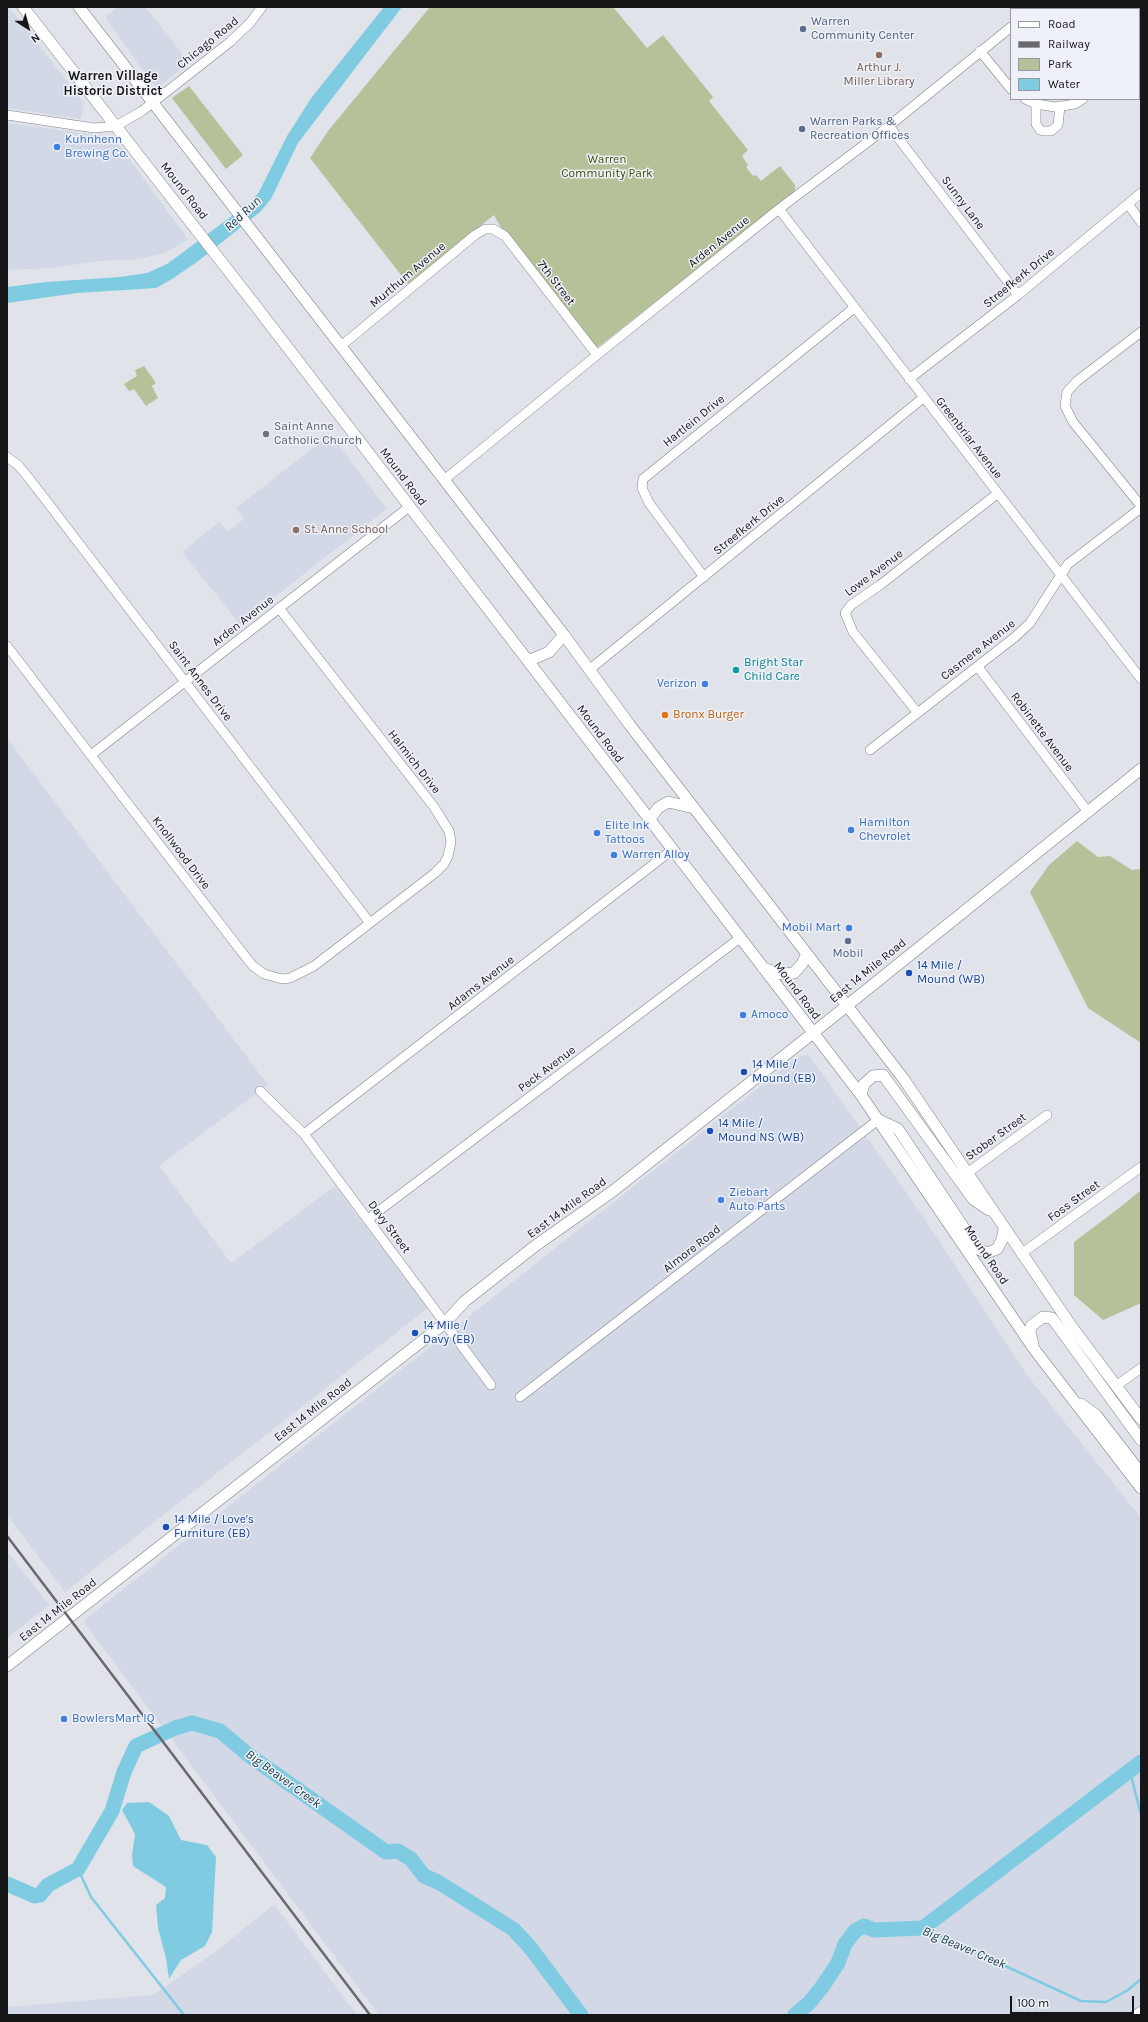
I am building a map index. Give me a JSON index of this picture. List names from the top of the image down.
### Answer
{
  "streets": {
    "main road": ["Mound Road", "East 14 Mile Road"],
    "street": [
      "Chicago Road",
      "Sunny Lane",
      "Arden Avenue",
      "Murthum Avenue",
      "Streefkerk Drive",
      "7th Street",
      "Hartlein Drive",
      "Greenbriar Avenue",
      "Lowe Avenue",
      "Casmere Avenue",
      "Saint Annes Drive",
      "Robinette Avenue",
      "Halmich Drive",
      "Knollwood Drive",
      "Adams Avenue",
      "Peck Avenue",
      "Stober Street",
      "Foss Street",
      "Davy Street",
      "Almore Road"
    ]
  },
  "crossings": [
    ["Chicago Road", "Mound Road"],
    ["Mound Road", "Arden Avenue"],
    ["Mound Road", "East 14 Mile Road"],
    ["Mound Road", "Adams Avenue"],
    ["Mound Road", "Peck Avenue"],
    ["Mound Road", "Almore Road"],
    ["Sunny Lane", "Arden Avenue"],
    ["Sunny Lane", "Streefkerk Drive"],
    ["Arden Avenue", "7th Street"],
    ["Arden Avenue", "Greenbriar Avenue"],
    ["Arden Avenue", "Saint Annes Drive"],
    ["Arden Avenue", "Halmich Drive"],
    ["Arden Avenue", "Knollwood Drive"],
    ["Murthum Avenue", "7th Street"],
    ["Streefkerk Drive", "Hartlein Drive"],
    ["Streefkerk Drive", "Greenbriar Avenue"],
    ["Hartlein Drive", "Greenbriar Avenue"],
    ["Greenbriar Avenue", "Lowe Avenue"],
    ["Greenbriar Avenue", "Casmere Avenue"],
    ["Lowe Avenue", "Casmere Avenue"],
    ["Casmere Avenue", "Robinette Avenue"],
    ["Saint Annes Drive", "Halmich Drive"],
    ["Saint Annes Drive", "Knollwood Drive"],
    ["Robinette Avenue", "East 14 Mile Road"],
    ["Halmich Drive", "Knollwood Drive"],
    ["East 14 Mile Road", "Davy Street"],
    ["Adams Avenue", "Davy Street"],
    ["Peck Avenue", "Davy Street"]
  ],
  "districts": ["Warren Village Historic District"],
  "water": ["Red Run", "Big Beaver Creek"],
  "parks": ["Warren Community Park"],
  "places": [
    "Warren Community Center",
    "Arthur J. Miller Library",
    "Warren Parks & Recreation Offices",
    "Kuhnhenn Brewing Co.",
    "Saint Anne Catholic Church",
    "St. Anne School",
    "Bright Star Child Care",
    "Verizon",
    "Bronx Burger",
    "Hamilton Chevrolet",
    "Elite Ink Tattoos",
    "Warren Alloy",
    "Mobil Mart",
    "Mobil",
    "14 Mile / Mound (WB)",
    "Amoco",
    "14 Mile / Mound (EB)",
    "14 Mile / Mound NS (WB)",
    "Ziebart Auto Parts",
    "14 Mile / Davy (EB)",
    "14 Mile / Love's Furniture (EB)",
    "BowlersMart IQ"
  ],
  "legend": [
    "Road",
    "Railway",
    "Park",
    "Water"
  ],
  "scale_bar": "100 m",
  "north": "bottom right"
}
